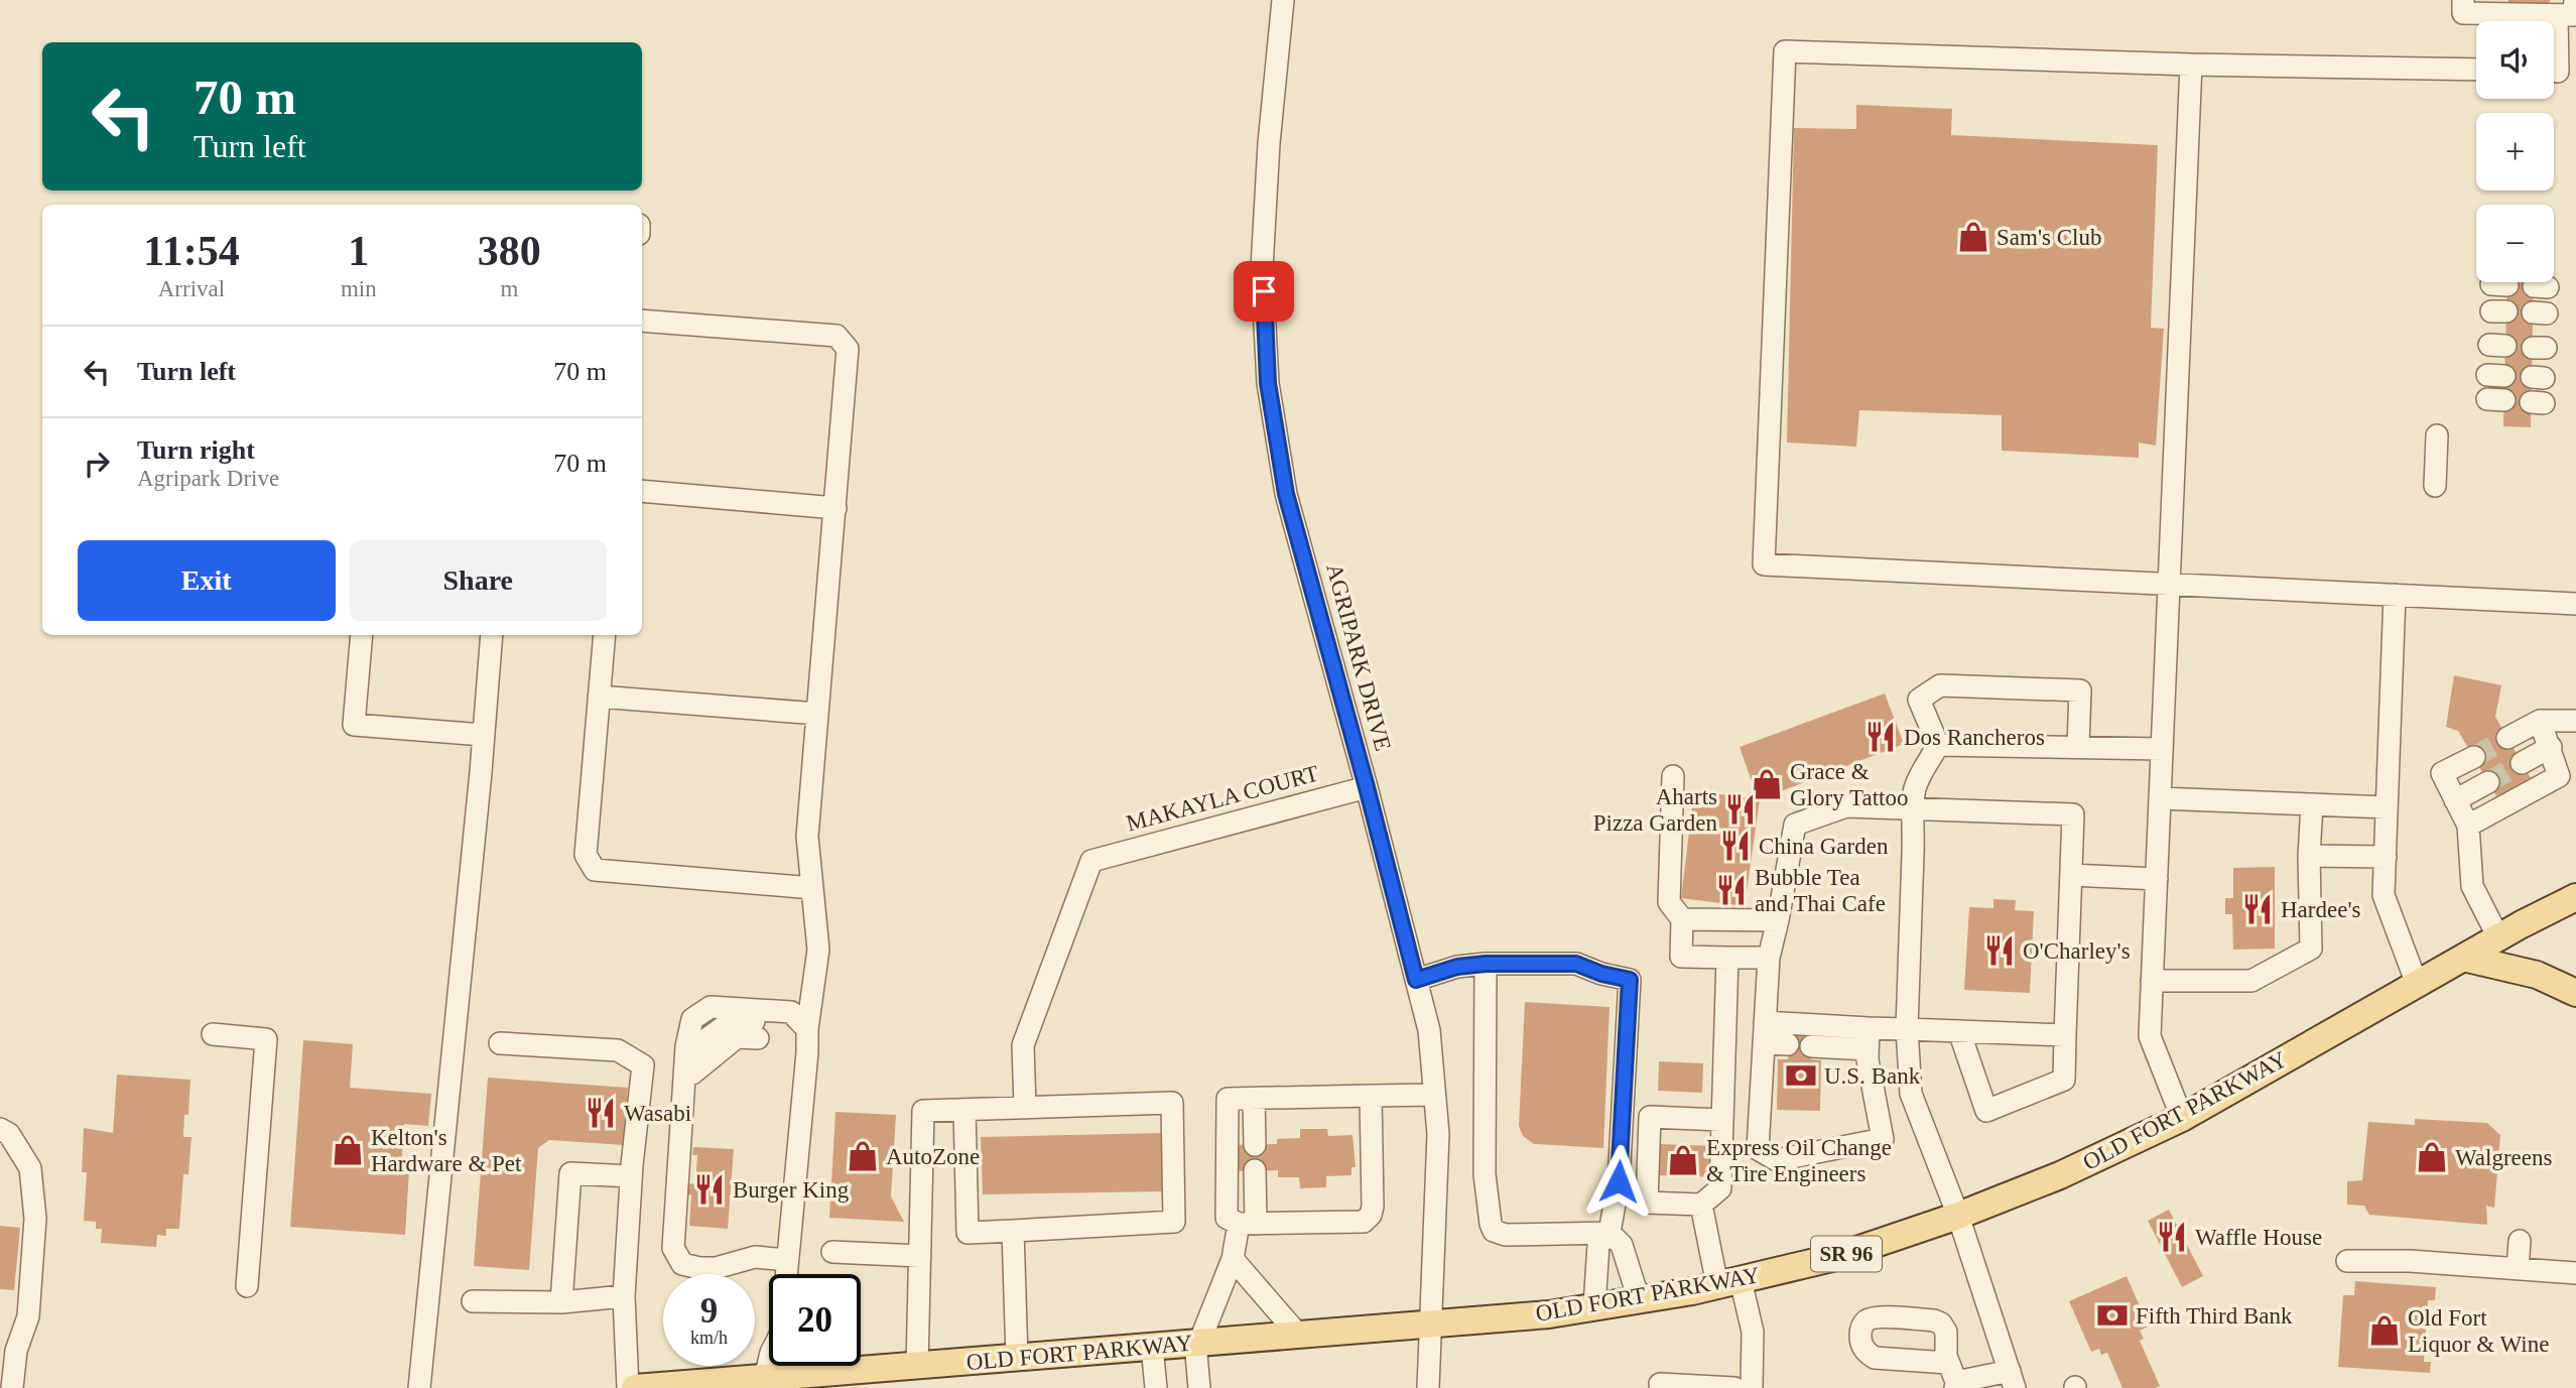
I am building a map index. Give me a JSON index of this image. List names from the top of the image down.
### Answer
{
  "streets": {
    "main road": ["OLD FORT PARKWAY", "SR 96"],
    "street": ["AGRIPARK DRIVE", "MAKAYLA COURT"]
  },
  "crossings": [
    ["AGRIPARK DRIVE", "MAKAYLA COURT"],
    ["AGRIPARK DRIVE", "OLD FORT PARKWAY"]
  ],
  "places": {
    "shop": [
      "Sam's Club",
      "Grace & Glory Tattoo",
      "Kelton's Hardware & Pet",
      "AutoZone",
      "Walgreens",
      "Express Oil Change & Tire Engineers",
      "Old Fort Liquor & Wine"
    ],
    "restaurant": [
      "Dos Rancheros",
      "Aharts Pizza Garden",
      "China Garden",
      "Bubble Tea and Thai Cafe",
      "Hardee's",
      "O'Charley's",
      "Wasabi",
      "Burger King",
      "Waffle House"
    ],
    "bank": ["U.S. Bank", "Fifth Third Bank"]
  },
  "page": {
    "map_buttons": ["+", "−"],
    "turn": ["70 m", "Turn left"],
    "eta": [
      "11:54",
      "Arrival",
      "1",
      "min",
      "380",
      "m"
    ],
    "list": [
      {
        "name": "Turn left",
        "value": "70 m"
      },
      {
        "name": "Turn right",
        "note": "Agripark Drive",
        "value": "70 m"
      }
    ],
    "buttons": ["Exit", "Share"],
    "speed": "9 km/h",
    "limit": "20"
  }
}
